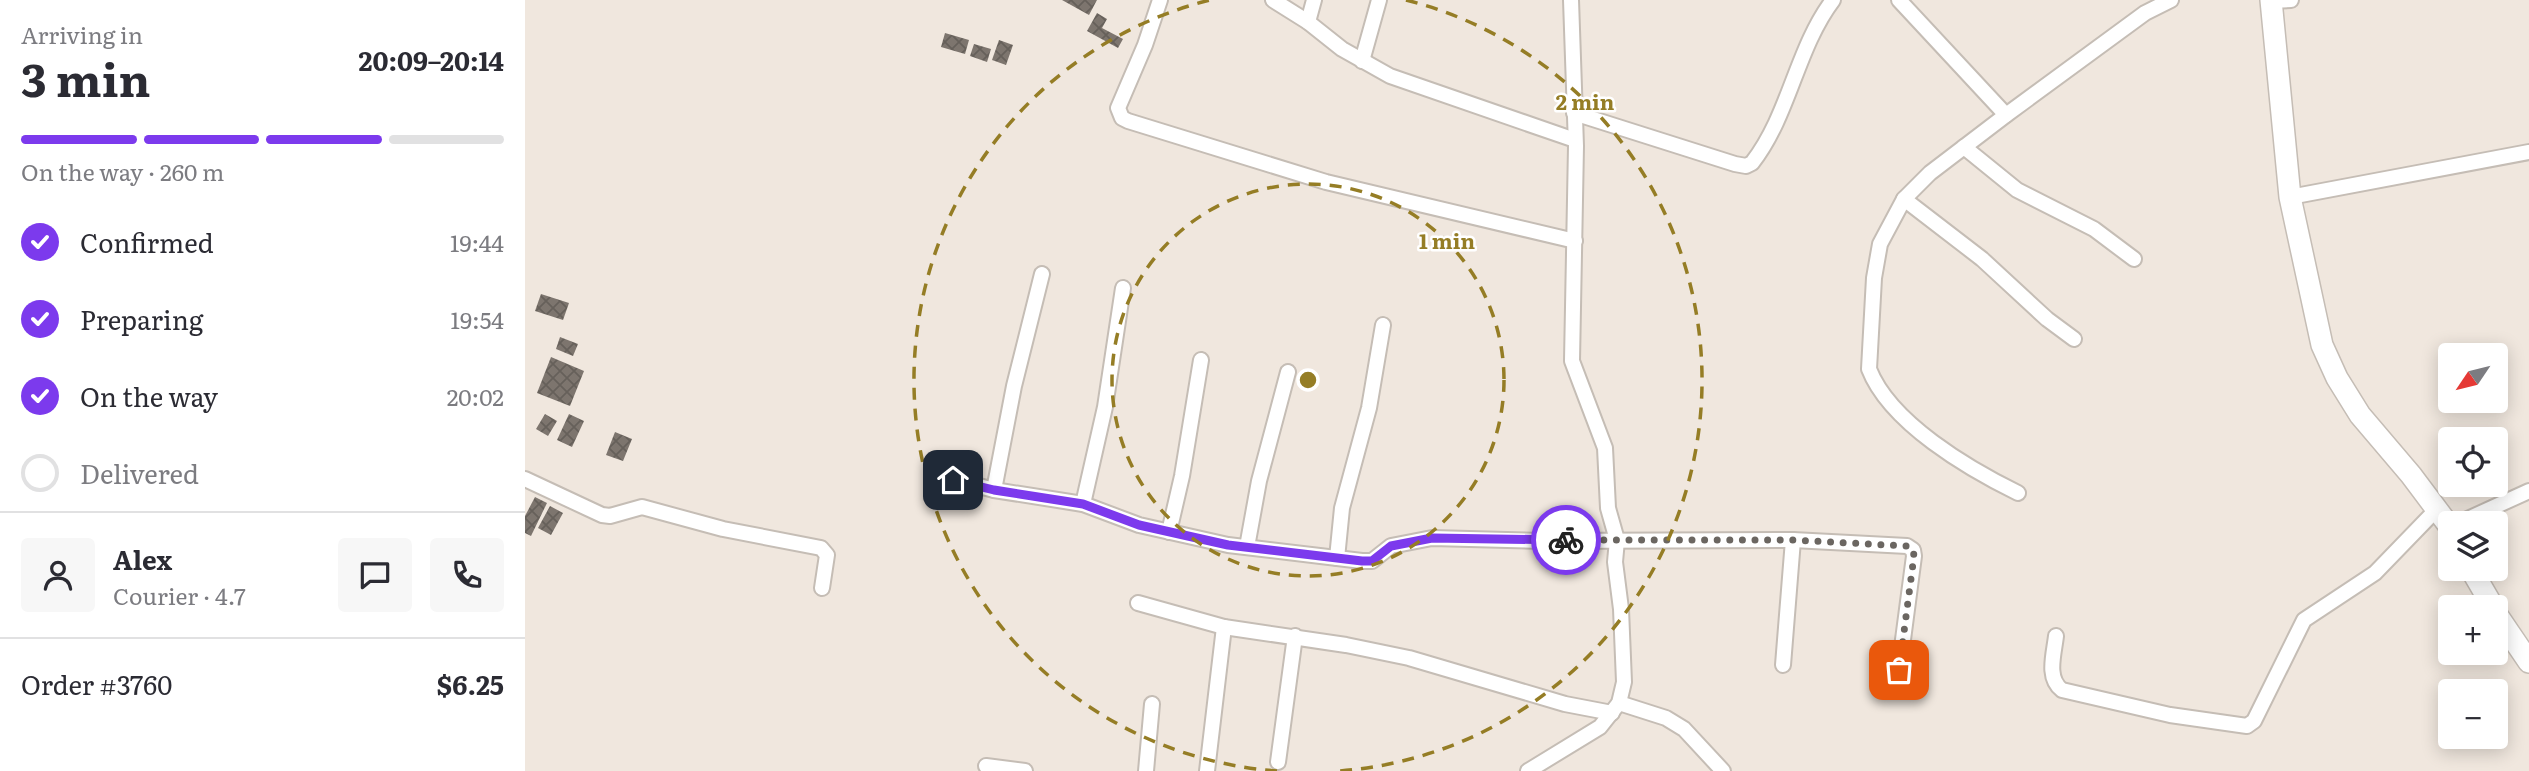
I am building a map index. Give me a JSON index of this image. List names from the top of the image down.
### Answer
{
  "north": "bottom left",
  "page": {
    "heading": ["3 min", "Arriving in", "20:09–20:14"],
    "panel": [
      "Alex",
      "Courier · 4.7",
      "Order #3760",
      "$6.25"
    ],
    "bar": "On the way · 260 m",
    "list": [
      ["Confirmed", "19:44"],
      ["Preparing", "19:54"],
      ["On the way", "20:02"],
      "Delivered"
    ],
    "map_buttons": ["+", "−"]
  },
  "rings": ["2 min", "1 min"]
}
